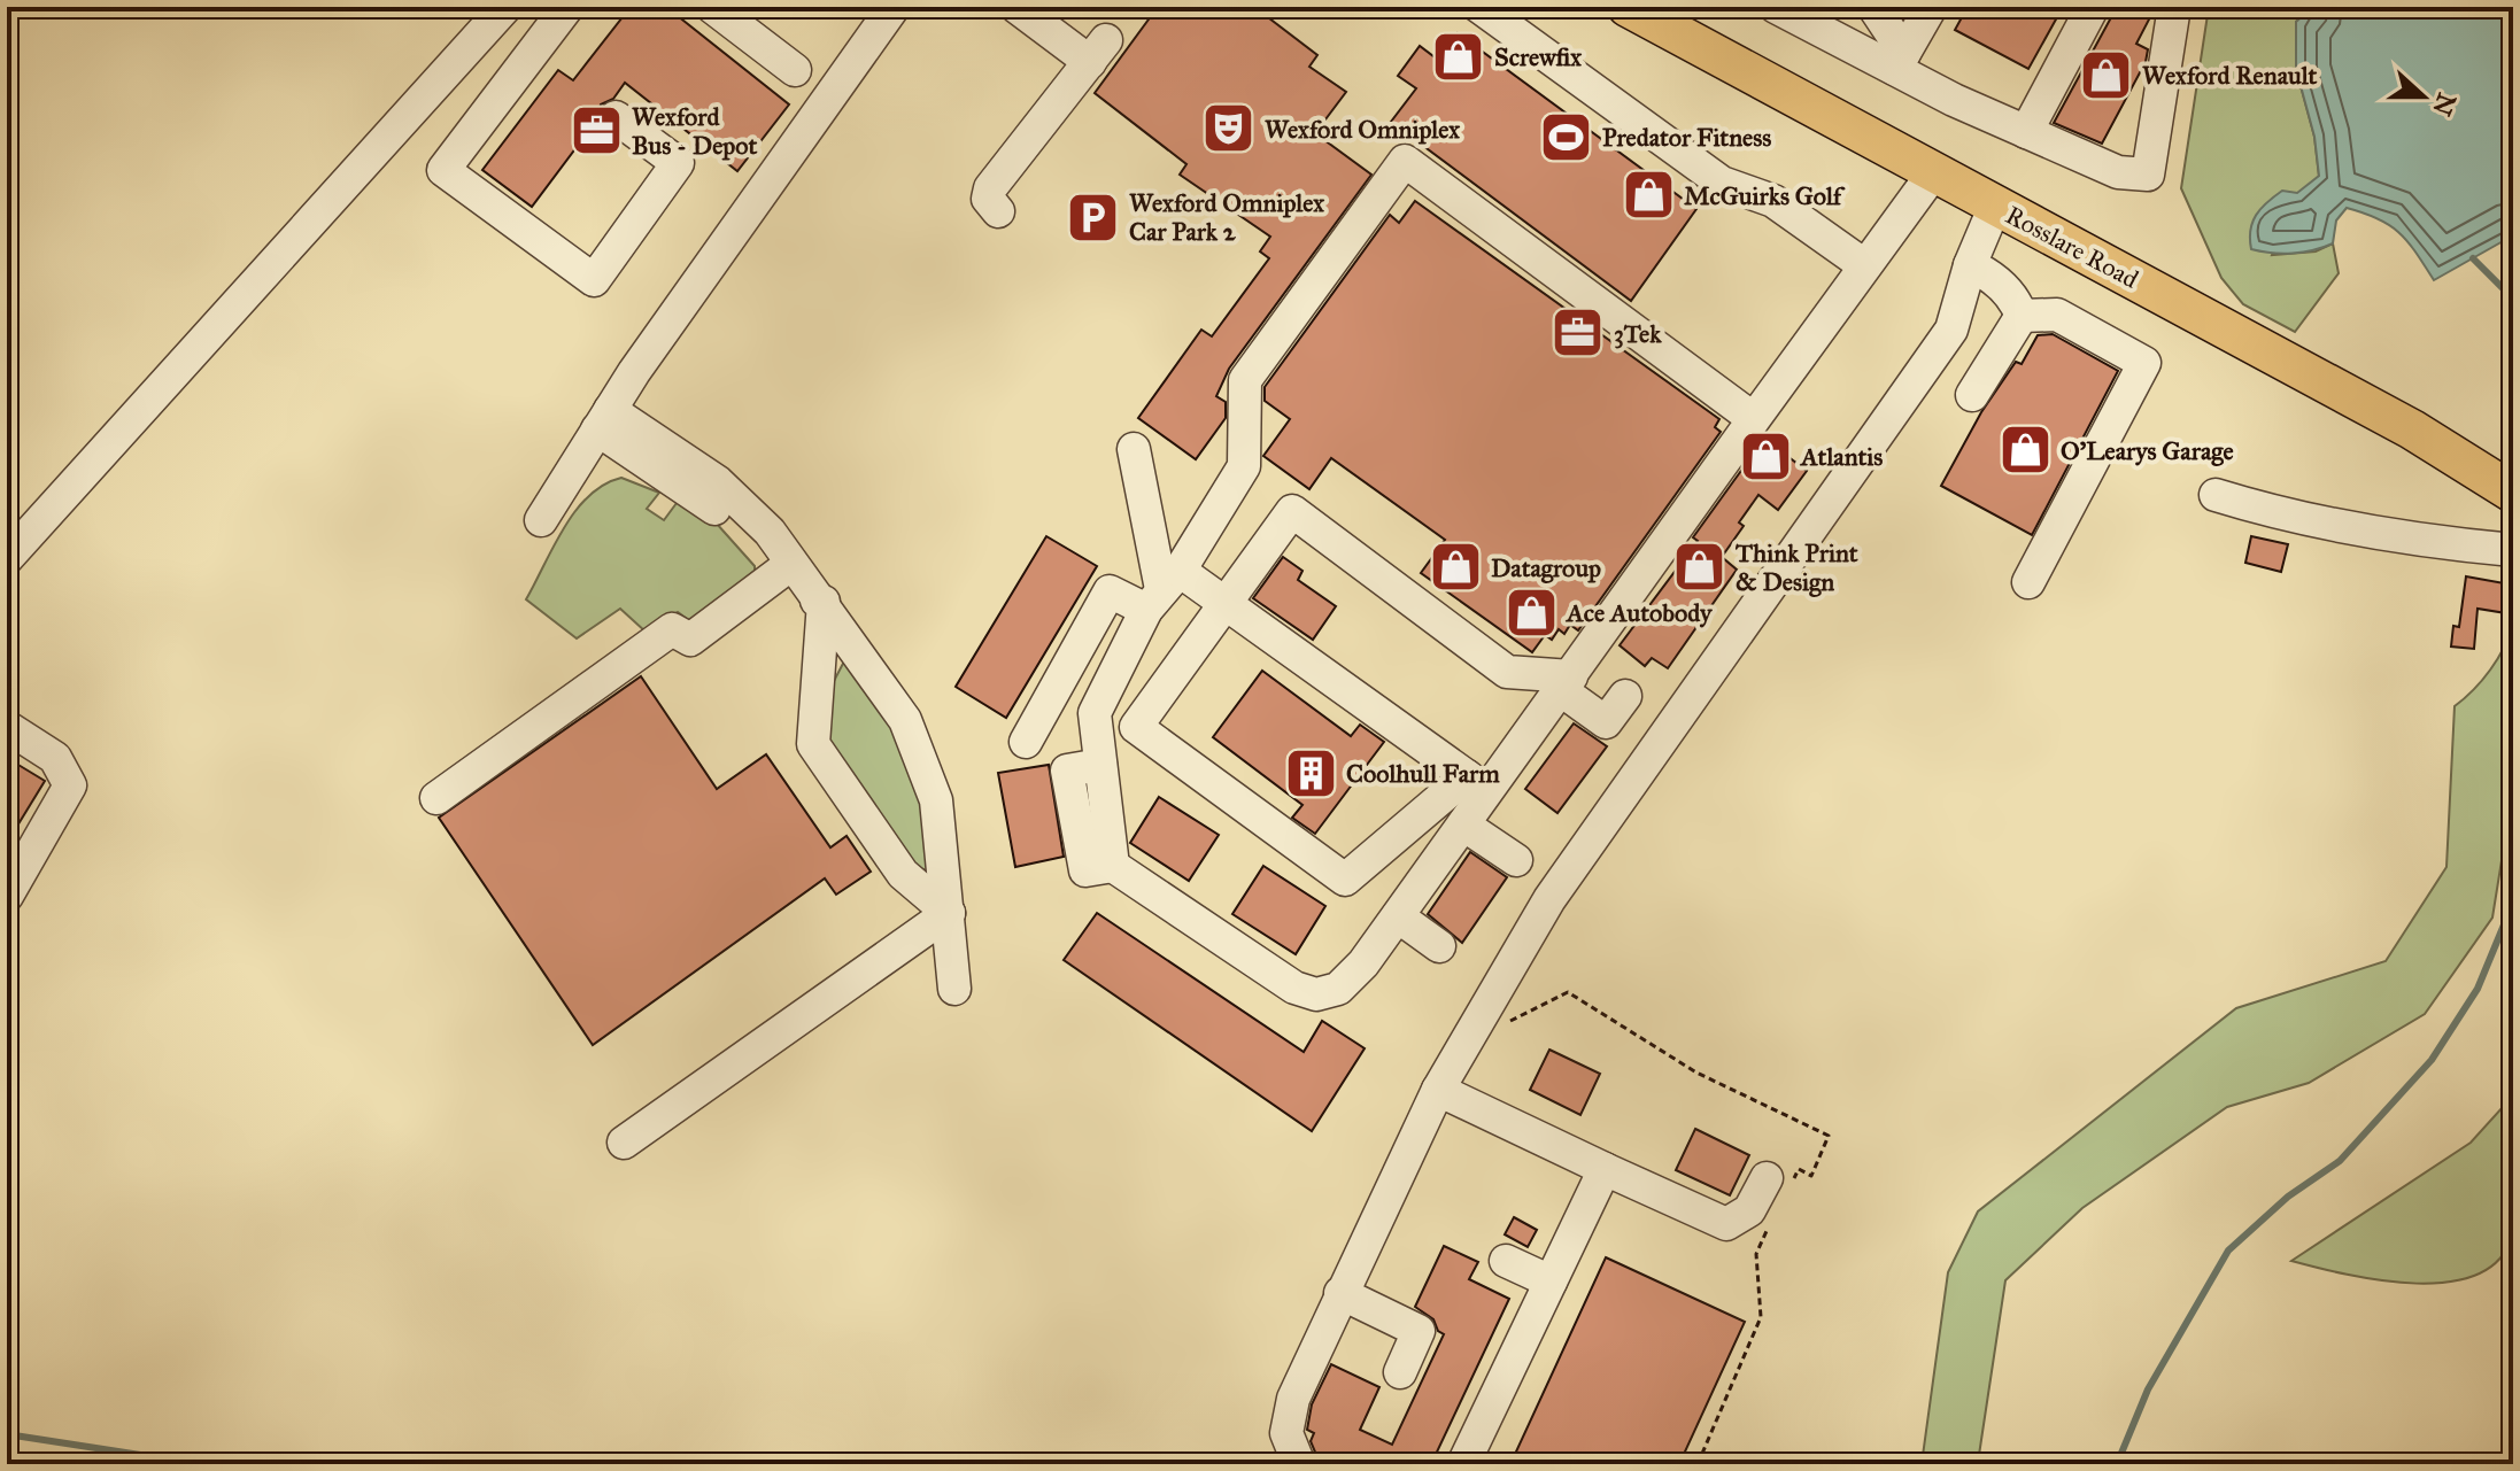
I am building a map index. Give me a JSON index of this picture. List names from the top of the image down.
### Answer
{
  "streets": {
    "main road": ["Rosslare Road"]
  },
  "places": {
    "shop": [
      "Screwfix",
      "Wexford Renault",
      "McGuirks Golf",
      "O'Learys Garage",
      "Atlantis",
      "Datagroup",
      "Think Print & Design",
      "Ace Autobody"
    ],
    "theatre": ["Wexford Omniplex"],
    "office": ["Wexford Bus - Depot", "3Tek"],
    "sports": ["Predator Fitness"],
    "parking": ["Wexford Omniplex Car Park 2"],
    "building": ["Coolhull Farm"]
  },
  "north": "right"
}
